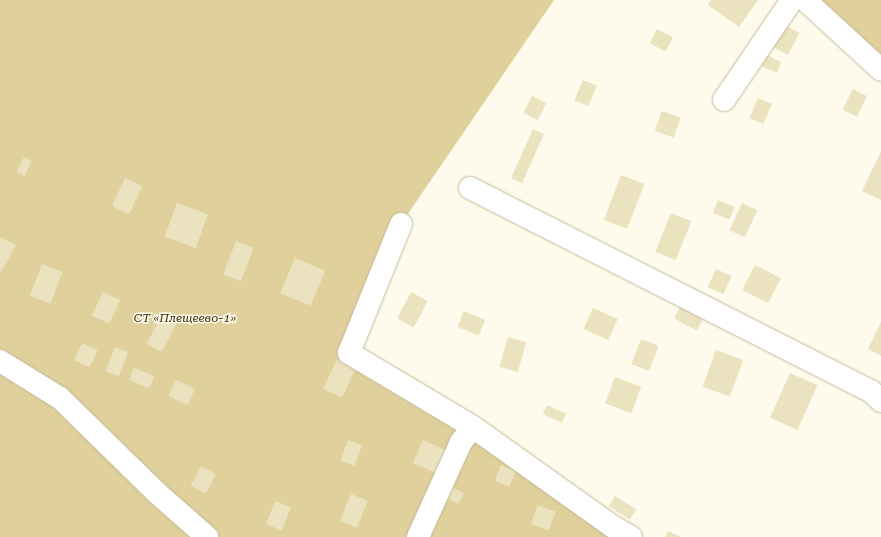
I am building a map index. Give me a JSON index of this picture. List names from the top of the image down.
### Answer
{
  "parks": ["СТ «Плещеево-1»"]
}
